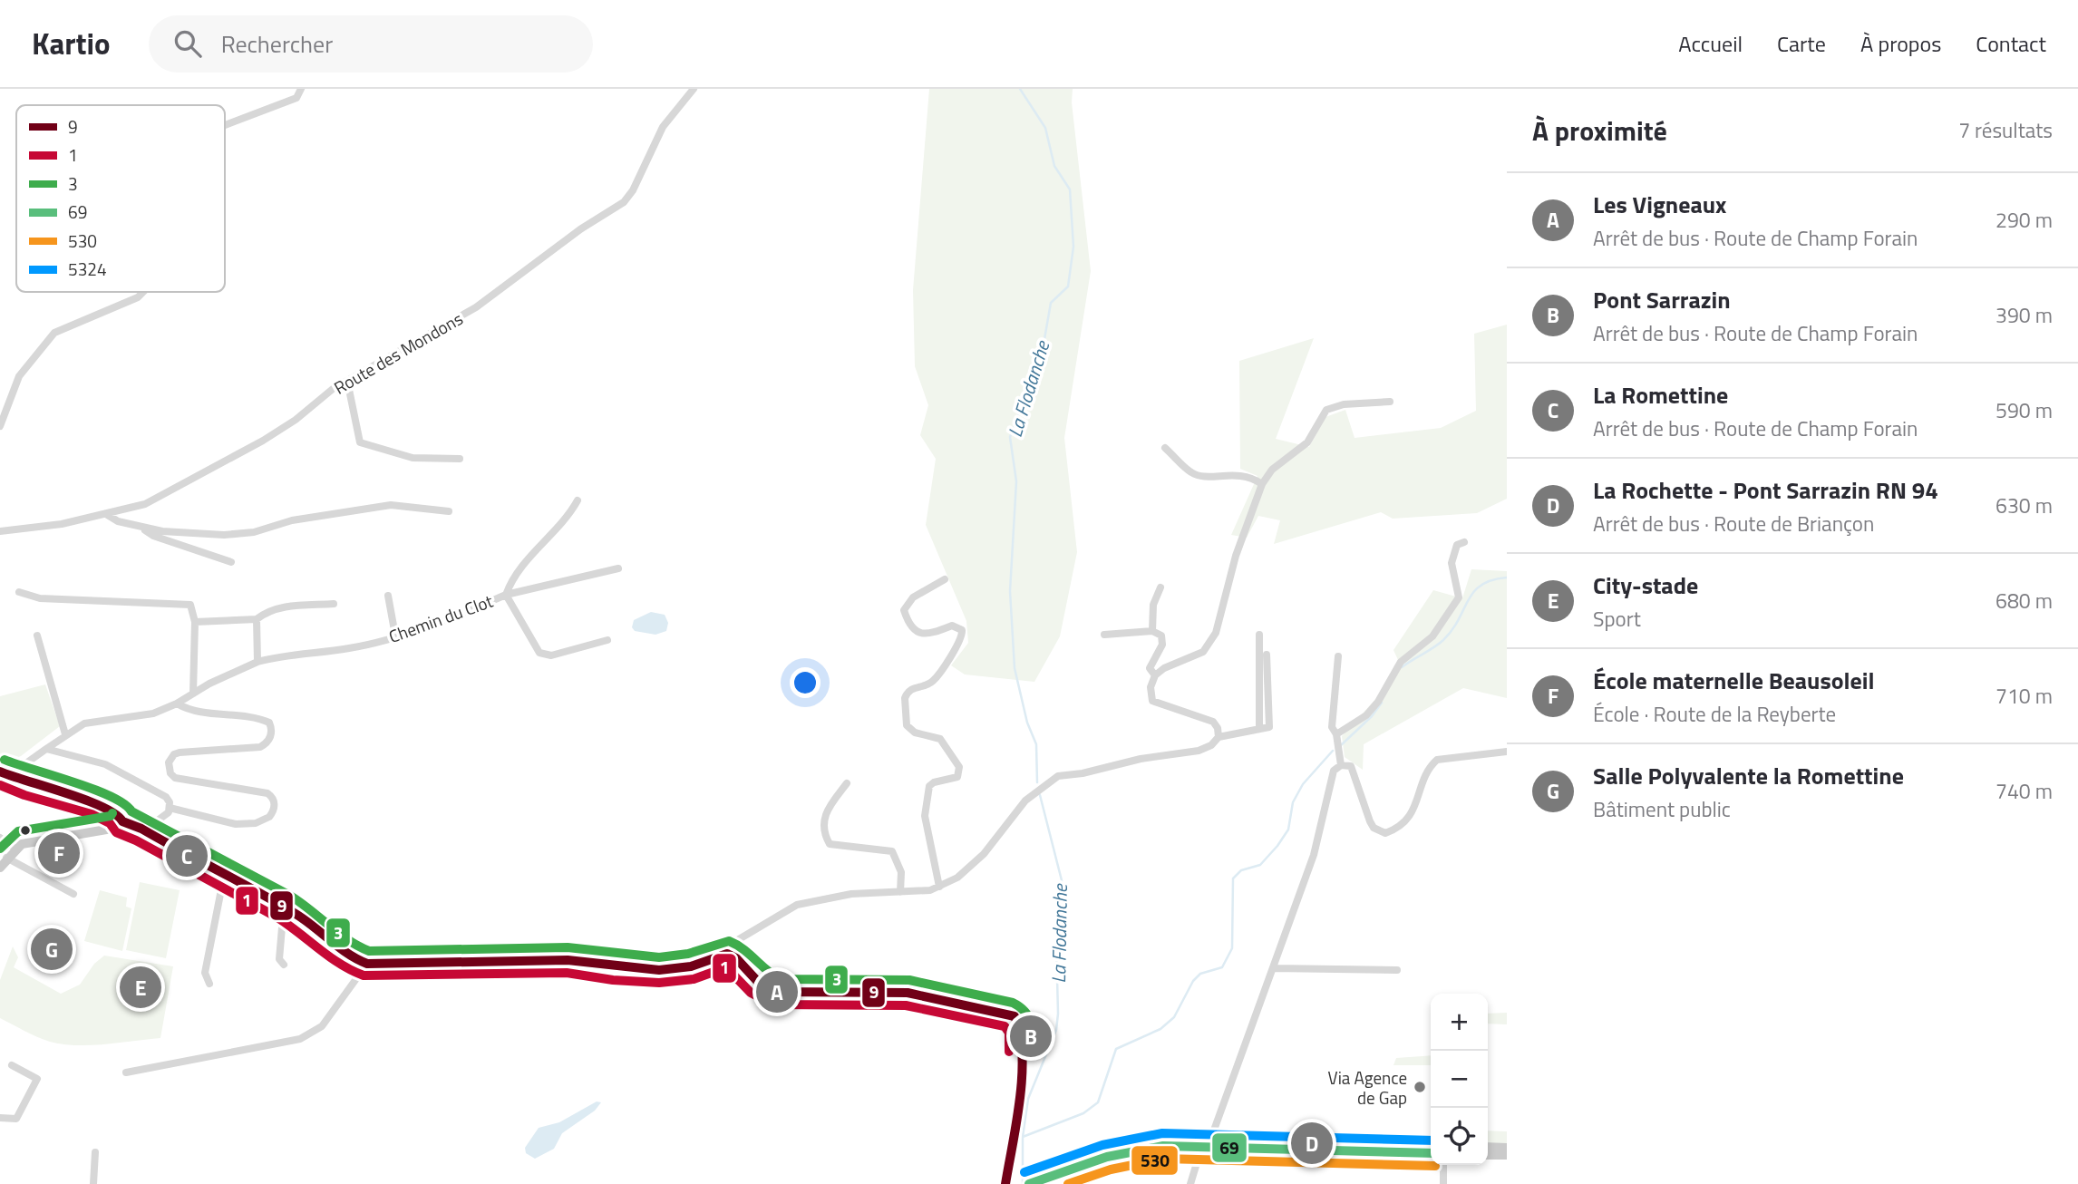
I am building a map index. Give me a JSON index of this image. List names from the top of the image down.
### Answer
{
  "streets": {
    "street": ["Route des Mondons", "Chemin du Clot"]
  },
  "water": ["La Flodanche"],
  "places": ["Via Agence de Gap"],
  "lines": [
    "transit line 3",
    "transit line 9",
    "transit line 1",
    "transit line 5324",
    "transit line 69",
    "transit line 530"
  ],
  "legend": [
    "9",
    "1",
    "3",
    "69",
    "530",
    "5324"
  ],
  "page": {
    "header": "Kartio",
    "search": "Rechercher",
    "nav": [
      "Accueil",
      "Carte",
      "À propos",
      "Contact"
    ],
    "heading": ["À proximité", "7 résultats"],
    "list": [
      {
        "mark": "A",
        "name": "Les Vigneaux",
        "note": "Arrêt de bus · Route de Champ Forain",
        "value": "290 m"
      },
      {
        "mark": "B",
        "name": "Pont Sarrazin",
        "note": "Arrêt de bus · Route de Champ Forain",
        "value": "390 m"
      },
      {
        "mark": "C",
        "name": "La Romettine",
        "note": "Arrêt de bus · Route de Champ Forain",
        "value": "590 m"
      },
      {
        "mark": "D",
        "name": "La Rochette - Pont Sarrazin RN 94",
        "note": "Arrêt de bus · Route de Briançon",
        "value": "630 m"
      },
      {
        "mark": "E",
        "name": "City-stade",
        "note": "Sport",
        "value": "680 m"
      },
      {
        "mark": "F",
        "name": "École maternelle Beausoleil",
        "note": "École · Route de la Reyberte",
        "value": "710 m"
      },
      {
        "mark": "G",
        "name": "Salle Polyvalente la Romettine",
        "note": "Bâtiment public",
        "value": "740 m"
      }
    ],
    "pins": [
      "F",
      "C",
      "G",
      "E",
      "A",
      "B",
      "D"
    ],
    "map_buttons": ["+", "−"]
  }
}
